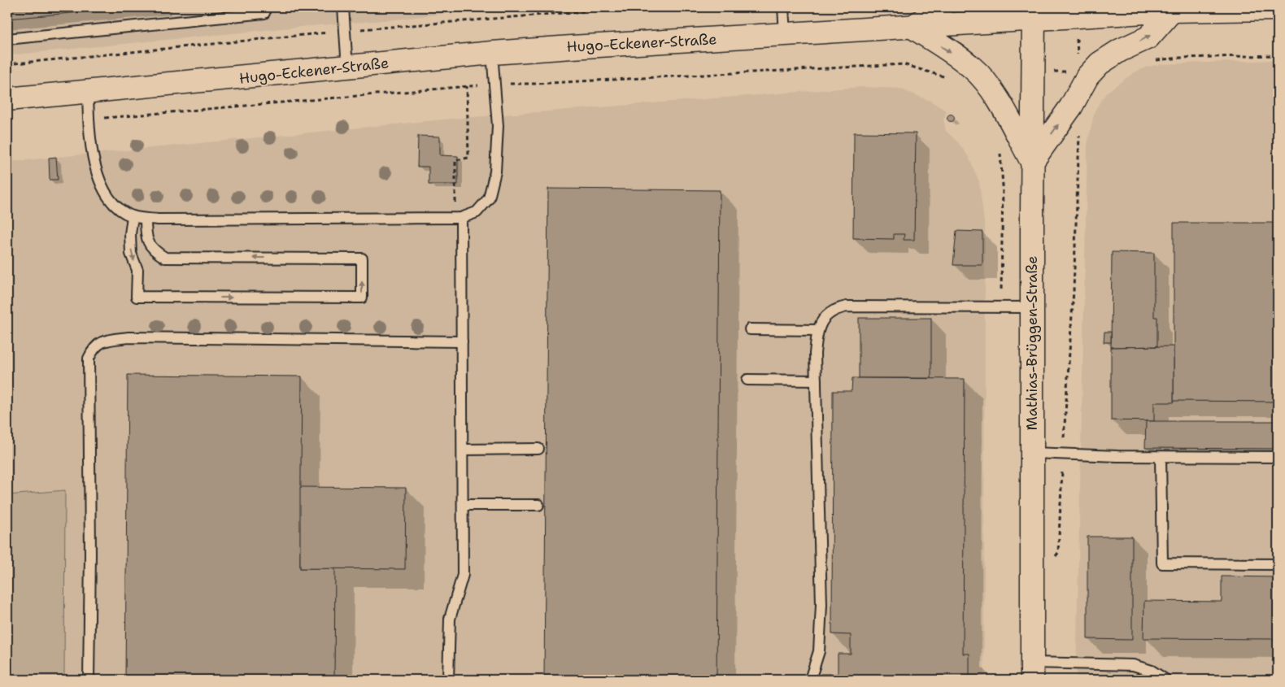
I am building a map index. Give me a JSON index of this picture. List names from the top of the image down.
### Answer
{
  "streets": {
    "main road": ["Hugo-Eckener-Straße", "Mathias-Brüggen-Straße"]
  },
  "crossings": [
    ["Hugo-Eckener-Straße", "Mathias-Brüggen-Straße"]
  ]
}
